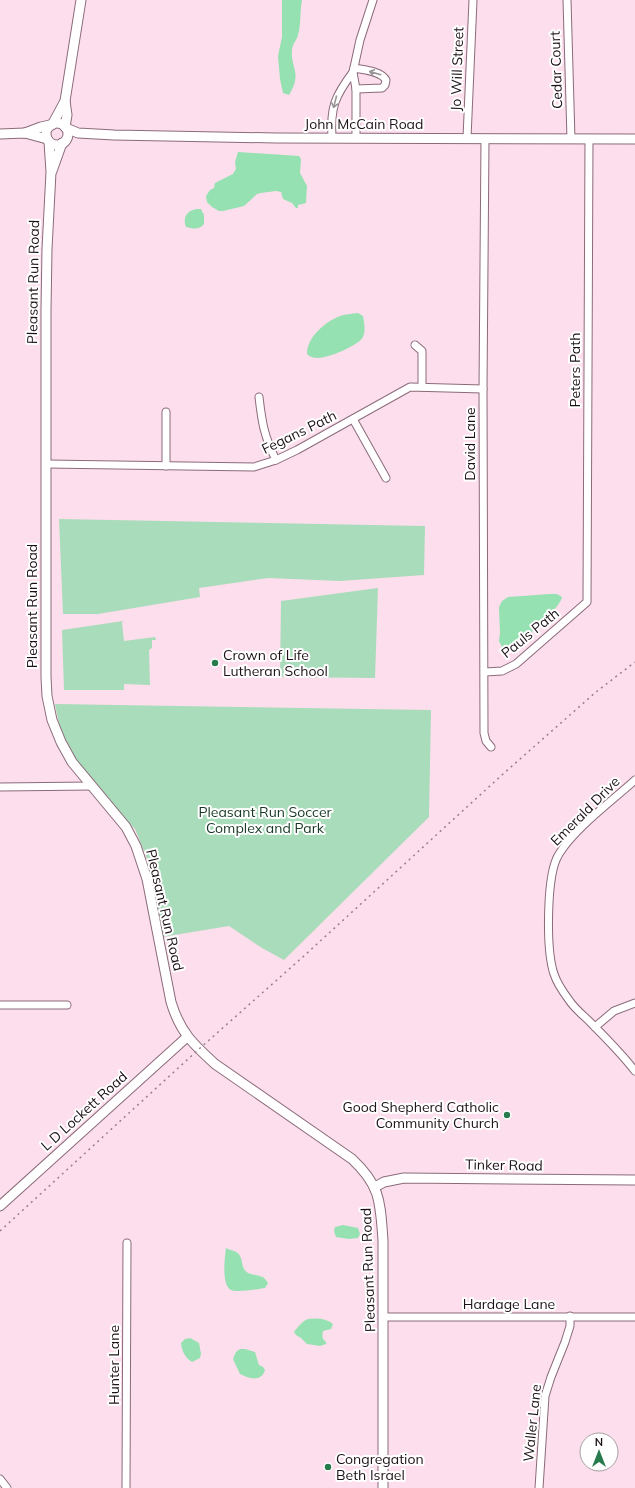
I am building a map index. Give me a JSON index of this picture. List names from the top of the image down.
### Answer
{
  "streets": {
    "main road": [
      "John McCain Road",
      "Pleasant Run Road",
      "L D Lockett Road",
      "Tinker Road"
    ],
    "street": [
      "Jo Will Street",
      "Cedar Court",
      "Peters Path",
      "Fegans Path",
      "David Lane",
      "Pauls Path",
      "Emerald Drive",
      "Hardage Lane",
      "Hunter Lane",
      "Waller Lane"
    ]
  },
  "crossings": [
    ["Jo Will Street", "John McCain Road"],
    ["Cedar Court", "John McCain Road"],
    ["John McCain Road", "Pleasant Run Road"],
    ["John McCain Road", "Peters Path"],
    ["John McCain Road", "David Lane"],
    ["Pleasant Run Road", "Fegans Path"],
    ["Pleasant Run Road", "L D Lockett Road"],
    ["Pleasant Run Road", "Tinker Road"],
    ["Pleasant Run Road", "Hardage Lane"],
    ["Peters Path", "Pauls Path"],
    ["Fegans Path", "David Lane"],
    ["David Lane", "Pauls Path"],
    ["Hardage Lane", "Waller Lane"]
  ],
  "parks": ["Pleasant Run Soccer Complex and Park"],
  "places": ["Crown of Life Lutheran School", "Good Shepherd Catholic Community Church", "Congregation Beth Israel"],
  "north": "top"
}
